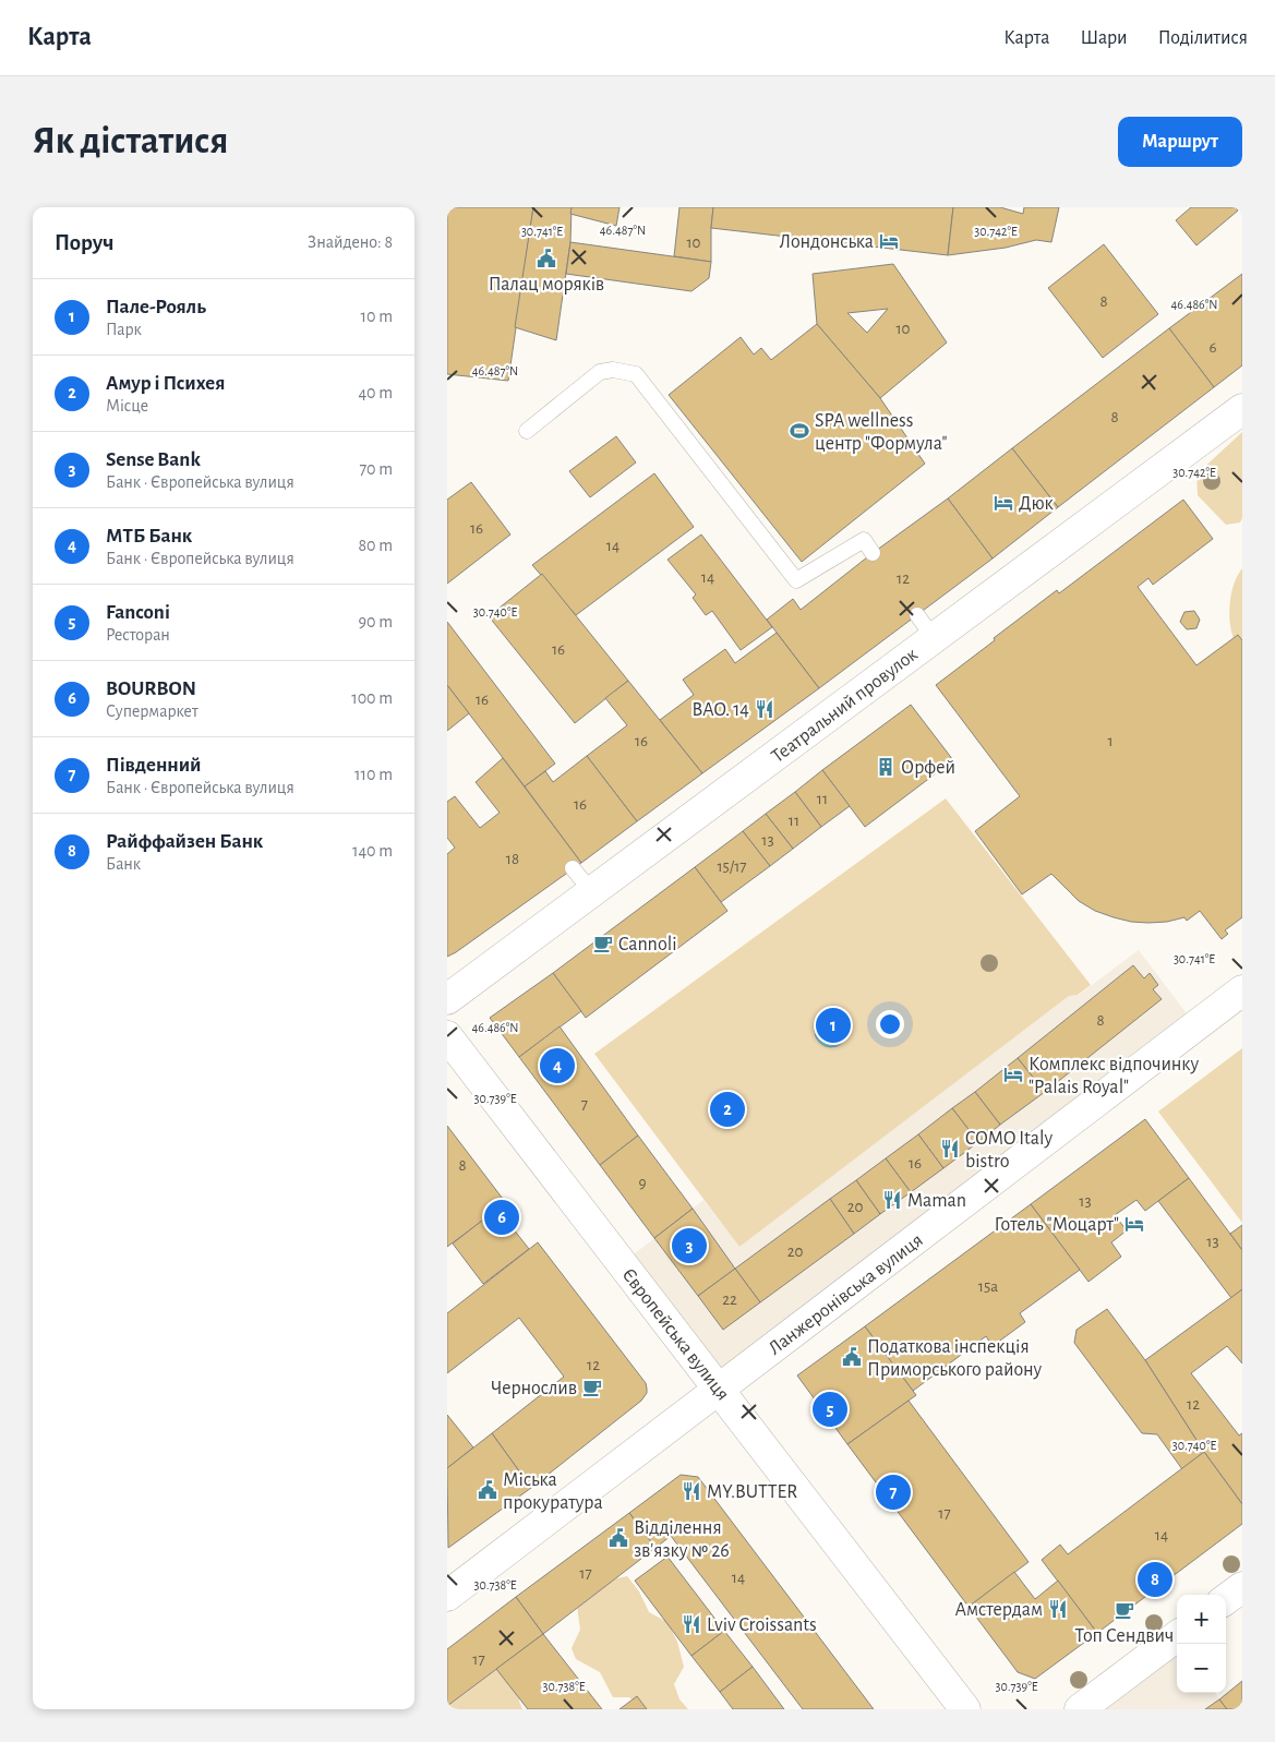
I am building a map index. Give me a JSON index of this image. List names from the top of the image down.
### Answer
{
  "streets": {
    "street": ["Театральний провулок", "Ланжеронівська вулиця", "Європейська вулиця"]
  },
  "crossings": [
    ["Ланжеронівська вулиця", "Європейська вулиця"]
  ],
  "places": {
    "hotel": [
      "Лондонська",
      "Дюк",
      "Комплекс відпочинку \"Palais Royal\"",
      "Готель \"Моцарт\""
    ],
    "public building": [
      "Палац моряків",
      "Податкова інспекція Приморського району",
      "Міська прокуратура",
      "Відділення зв'язку № 26"
    ],
    "sports": ["SPA wellness центр \"Формула\""],
    "restaurant": [
      "BAO. 14",
      "COMO Italy bistro",
      "Maman",
      "MY.BUTTER",
      "Амстердам",
      "Lviv Croissants"
    ],
    "building": ["Орфей"],
    "cafe": ["Cannoli", "Чернослив", "Топ Сендвич"]
  },
  "house_numbers": [
    "10",
    "8",
    "10",
    "6",
    "8",
    "16",
    "14",
    "14",
    "12",
    "16",
    "16",
    "16",
    "1",
    "11",
    "16",
    "11",
    "13",
    "18",
    "15/17",
    "8",
    "7",
    "16",
    "8",
    "9",
    "13",
    "20",
    "13",
    "20",
    "15а",
    "22",
    "12",
    "12",
    "17",
    "14",
    "17",
    "14",
    "17"
  ],
  "page": {
    "header": "Карта",
    "nav": ["Карта", "Шари", "Поділитися"],
    "buttons": "Маршрут",
    "title": "Як дістатися",
    "heading": ["Поруч", "Знайдено: 8"],
    "list": [
      {
        "mark": "1",
        "name": "Пале-Рояль",
        "note": "Парк",
        "value": "10 m"
      },
      {
        "mark": "2",
        "name": "Амур і Психея",
        "note": "Місце",
        "value": "40 m"
      },
      {
        "mark": "3",
        "name": "Sense Bank",
        "note": "Банк · Європейська вулиця",
        "value": "70 m"
      },
      {
        "mark": "4",
        "name": "МТБ Банк",
        "note": "Банк · Європейська вулиця",
        "value": "80 m"
      },
      {
        "mark": "5",
        "name": "Fanconi",
        "note": "Ресторан",
        "value": "90 m"
      },
      {
        "mark": "6",
        "name": "BOURBON",
        "note": "Супермаркет",
        "value": "100 m"
      },
      {
        "mark": "7",
        "name": "Південний",
        "note": "Банк · Європейська вулиця",
        "value": "110 m"
      },
      {
        "mark": "8",
        "name": "Райффайзен Банк",
        "note": "Банк",
        "value": "140 m"
      }
    ],
    "pins": [
      "1",
      "4",
      "2",
      "6",
      "3",
      "5",
      "7",
      "8"
    ],
    "map_buttons": ["+", "−"]
  },
  "coordinates": [
    "46.487°N",
    "30.741°E",
    "30.742°E",
    "46.486°N",
    "30.740°E",
    "30.739°E",
    "30.738°E"
  ]
}
